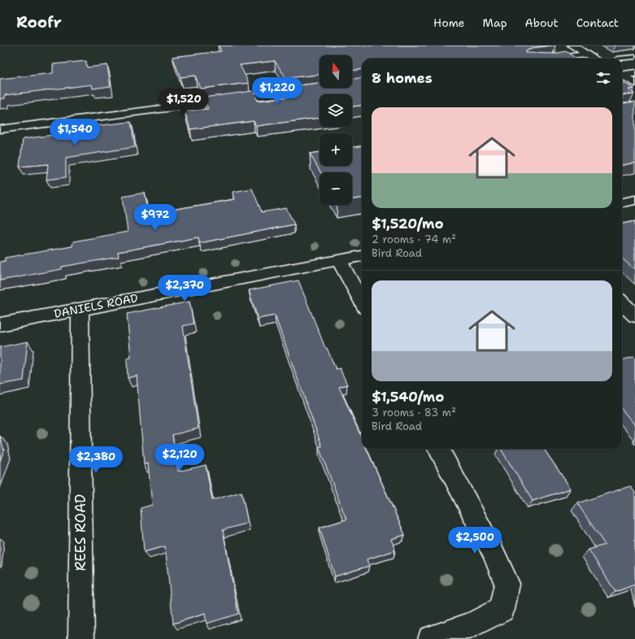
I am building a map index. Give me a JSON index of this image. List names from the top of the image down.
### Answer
{
  "streets": {
    "street": ["DANIELS ROAD", "REES ROAD"]
  },
  "crossings": [
    ["DANIELS ROAD", "REES ROAD"]
  ],
  "north": "top",
  "page": {
    "header": "Roofr",
    "nav": [
      "Home",
      "Map",
      "About",
      "Contact"
    ],
    "map_buttons": ["+", "−"],
    "heading": "8 homes",
    "price": [
      "$1,220",
      "$1,520",
      "$1,540",
      "$972",
      "$2,370",
      "$2,120",
      "$2,380",
      "$2,500"
    ],
    "list": [
      {
        "name": "$1,520/mo",
        "note": "2 rooms · 74 m² · Bird Road"
      },
      {
        "name": "$1,540/mo",
        "note": "3 rooms · 83 m² · Bird Road"
      }
    ]
  }
}
